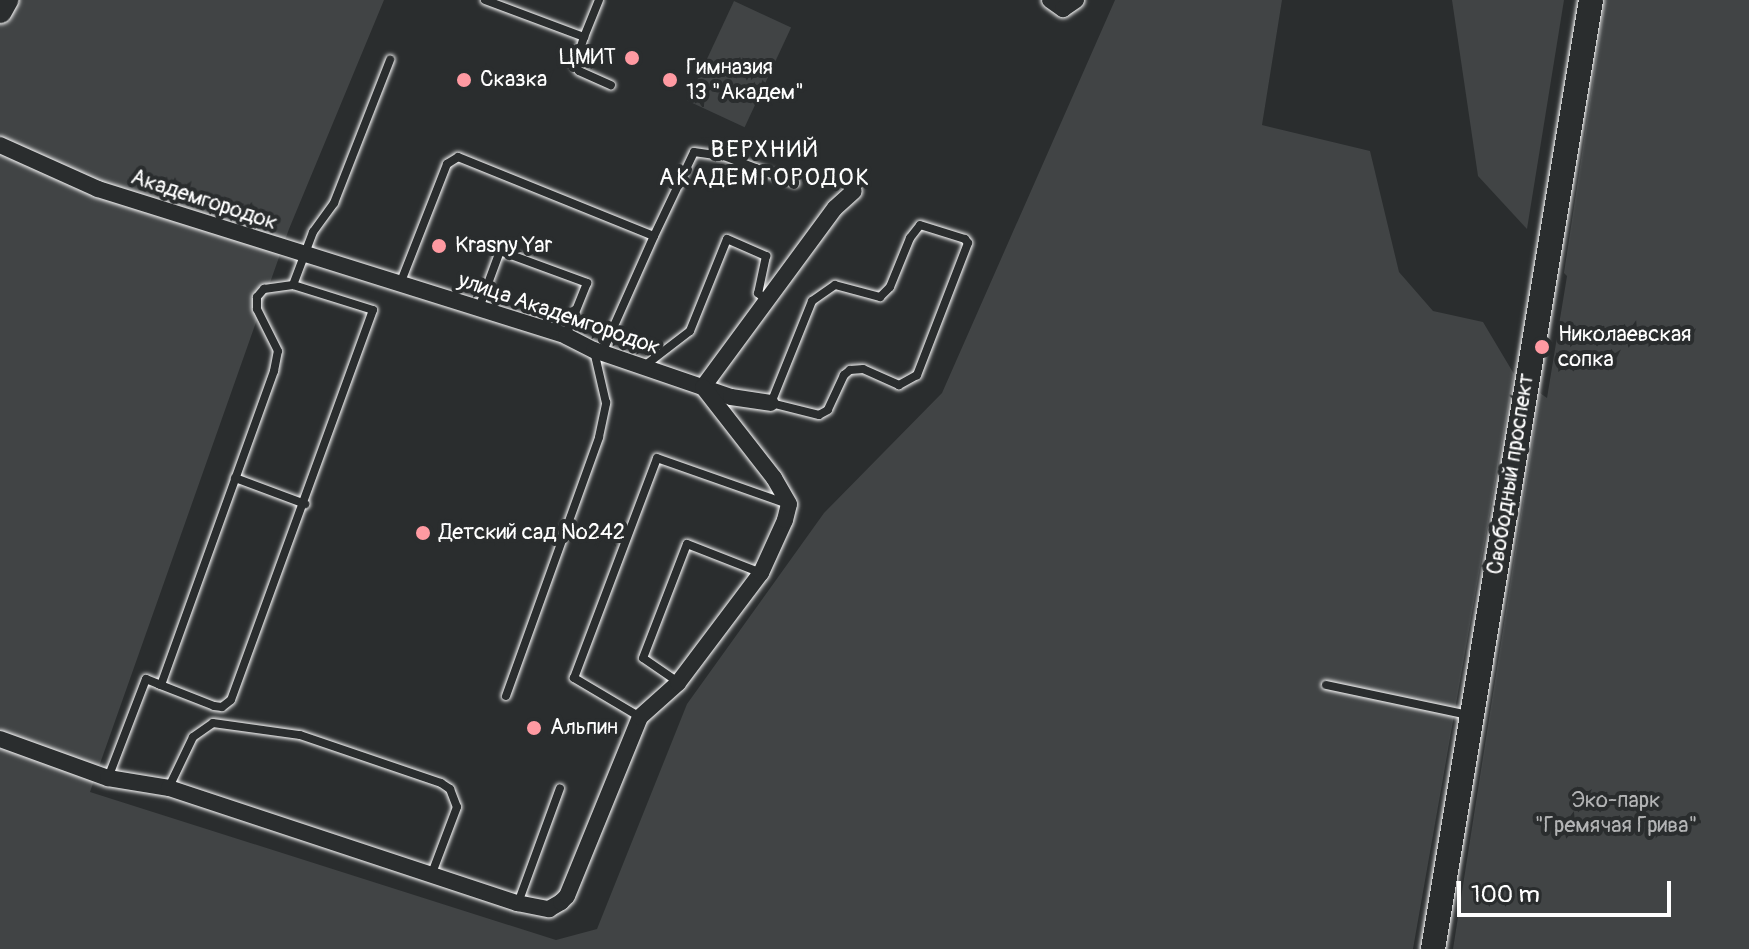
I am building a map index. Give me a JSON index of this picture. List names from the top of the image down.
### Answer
{
  "streets": {
    "main road": ["Свободный проспект"],
    "street": ["Академгородок", "улица Академгородок"]
  },
  "crossings": [
    ["Академгородок", "улица Академгородок"]
  ],
  "districts": ["ВЕРХНИЙ АКАДЕМГОРОДОК"],
  "parks": ["Эко-парк \"Гремячая Грива\""],
  "places": [
    "ЦМИТ",
    "Сказка",
    "Гимназия 13 \"Академ\"",
    "Krasny Yar",
    "Николаевская сопка",
    "Детский сад №242",
    "Альпин"
  ],
  "scale_bar": "100 m"
}
